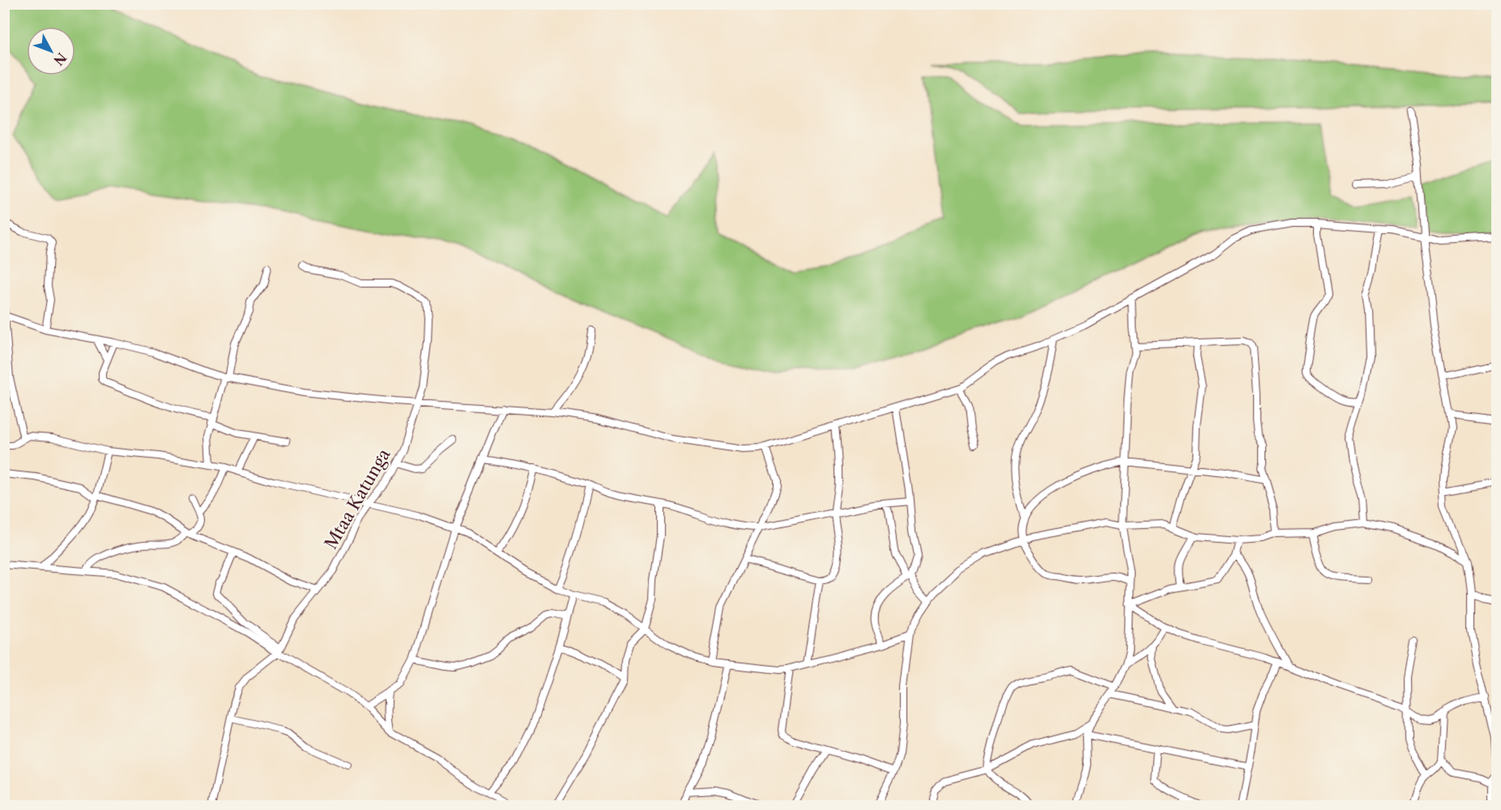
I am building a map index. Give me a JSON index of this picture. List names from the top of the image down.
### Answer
{
  "streets": {
    "street": ["Mtaa Katunga"]
  },
  "north": "bottom right"
}
